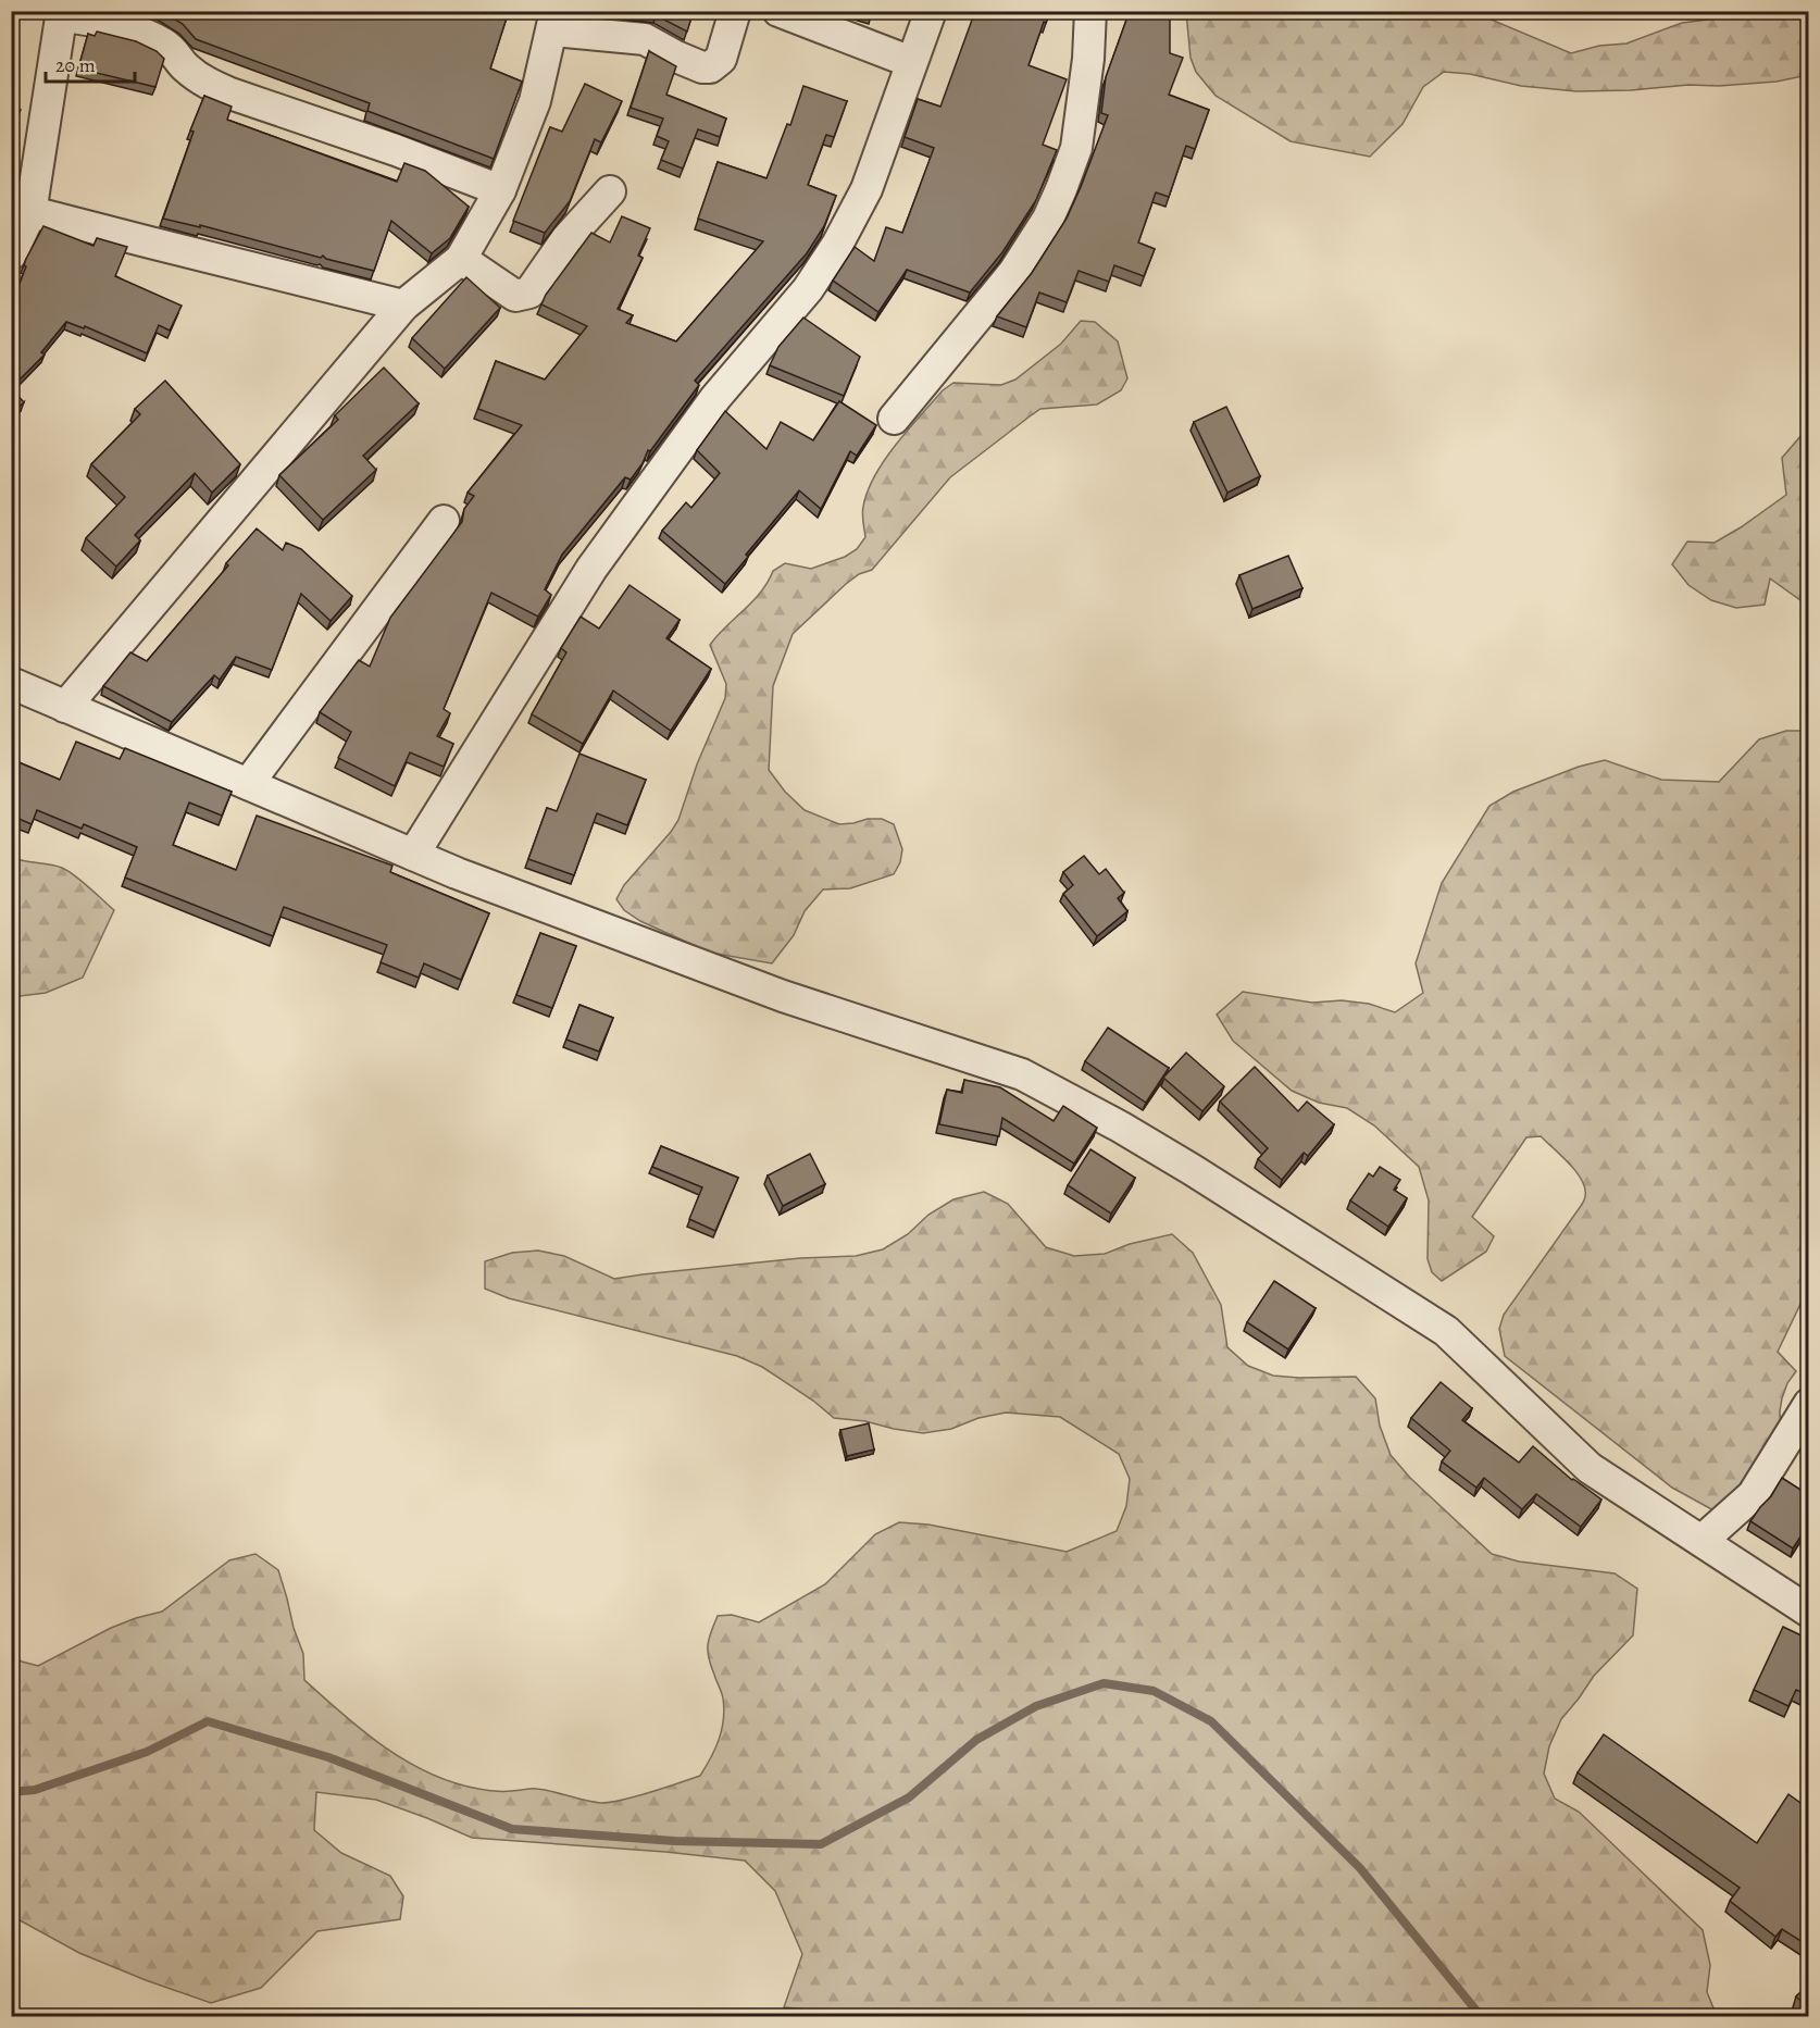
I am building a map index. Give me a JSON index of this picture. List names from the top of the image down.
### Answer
{
  "scale_bar": "20 m"
}
